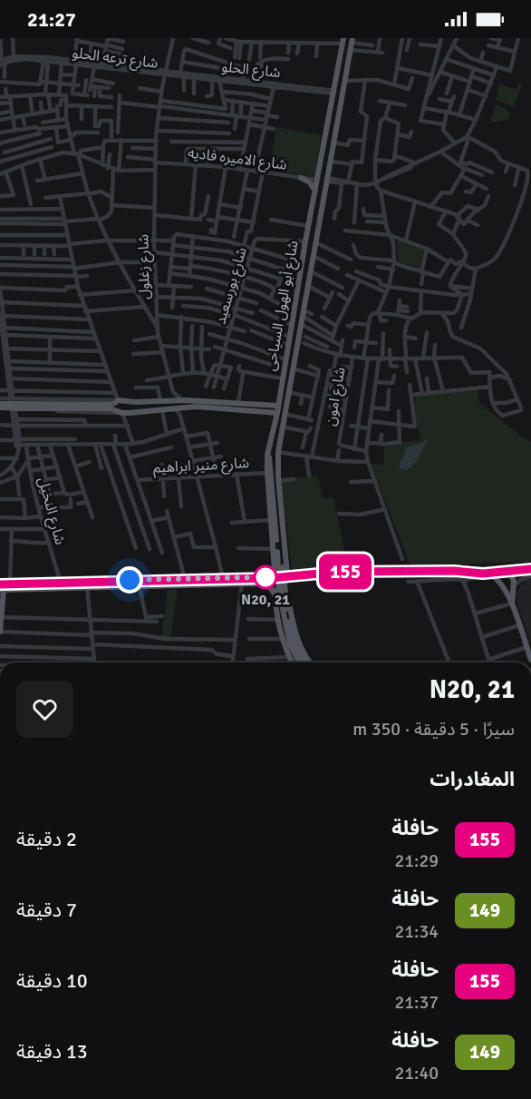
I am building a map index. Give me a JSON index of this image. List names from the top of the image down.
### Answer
{
  "streets": {
    "main road": ["شارع أبو الهول السياحى"],
    "street": [
      "شارع ترعه الحلو",
      "شارع الحلو",
      "شارع الاميره فاديه",
      "شارع زغلول",
      "شارع بورسعيد",
      "شارع امون",
      "شارع منير ابراهيم",
      "شارع النخيل"
    ]
  },
  "crossings": [
    ["شارع ترعه الحلو", "شارع الحلو"],
    ["شارع ترعه الحلو", "شارع زغلول"],
    ["شارع الحلو", "شارع زغلول"],
    ["شارع الحلو", "شارع أبو الهول السياحى"],
    ["شارع الاميره فاديه", "شارع زغلول"],
    ["شارع الاميره فاديه", "شارع أبو الهول السياحى"],
    ["شارع بورسعيد", "شارع أبو الهول السياحى"],
    ["شارع أبو الهول السياحى", "شارع منير ابراهيم"]
  ],
  "places": ["N20, 21"],
  "lines": ["bus line 155"],
  "page": {
    "status": "21:27",
    "on_map": "155",
    "heading": [
      ["N20, 21", "سيرًا · 5 دقيقة · 350 m"],
      "المغادرات"
    ],
    "list": [
      {
        "mark": "155",
        "name": "حافلة",
        "note": "21:29",
        "value": "2 دقيقة"
      },
      {
        "mark": "149",
        "name": "حافلة",
        "note": "21:34",
        "value": "7 دقيقة"
      },
      {
        "mark": "155",
        "name": "حافلة",
        "note": "21:37",
        "value": "10 دقيقة"
      },
      {
        "mark": "149",
        "name": "حافلة",
        "note": "21:40",
        "value": "13 دقيقة"
      }
    ]
  }
}
